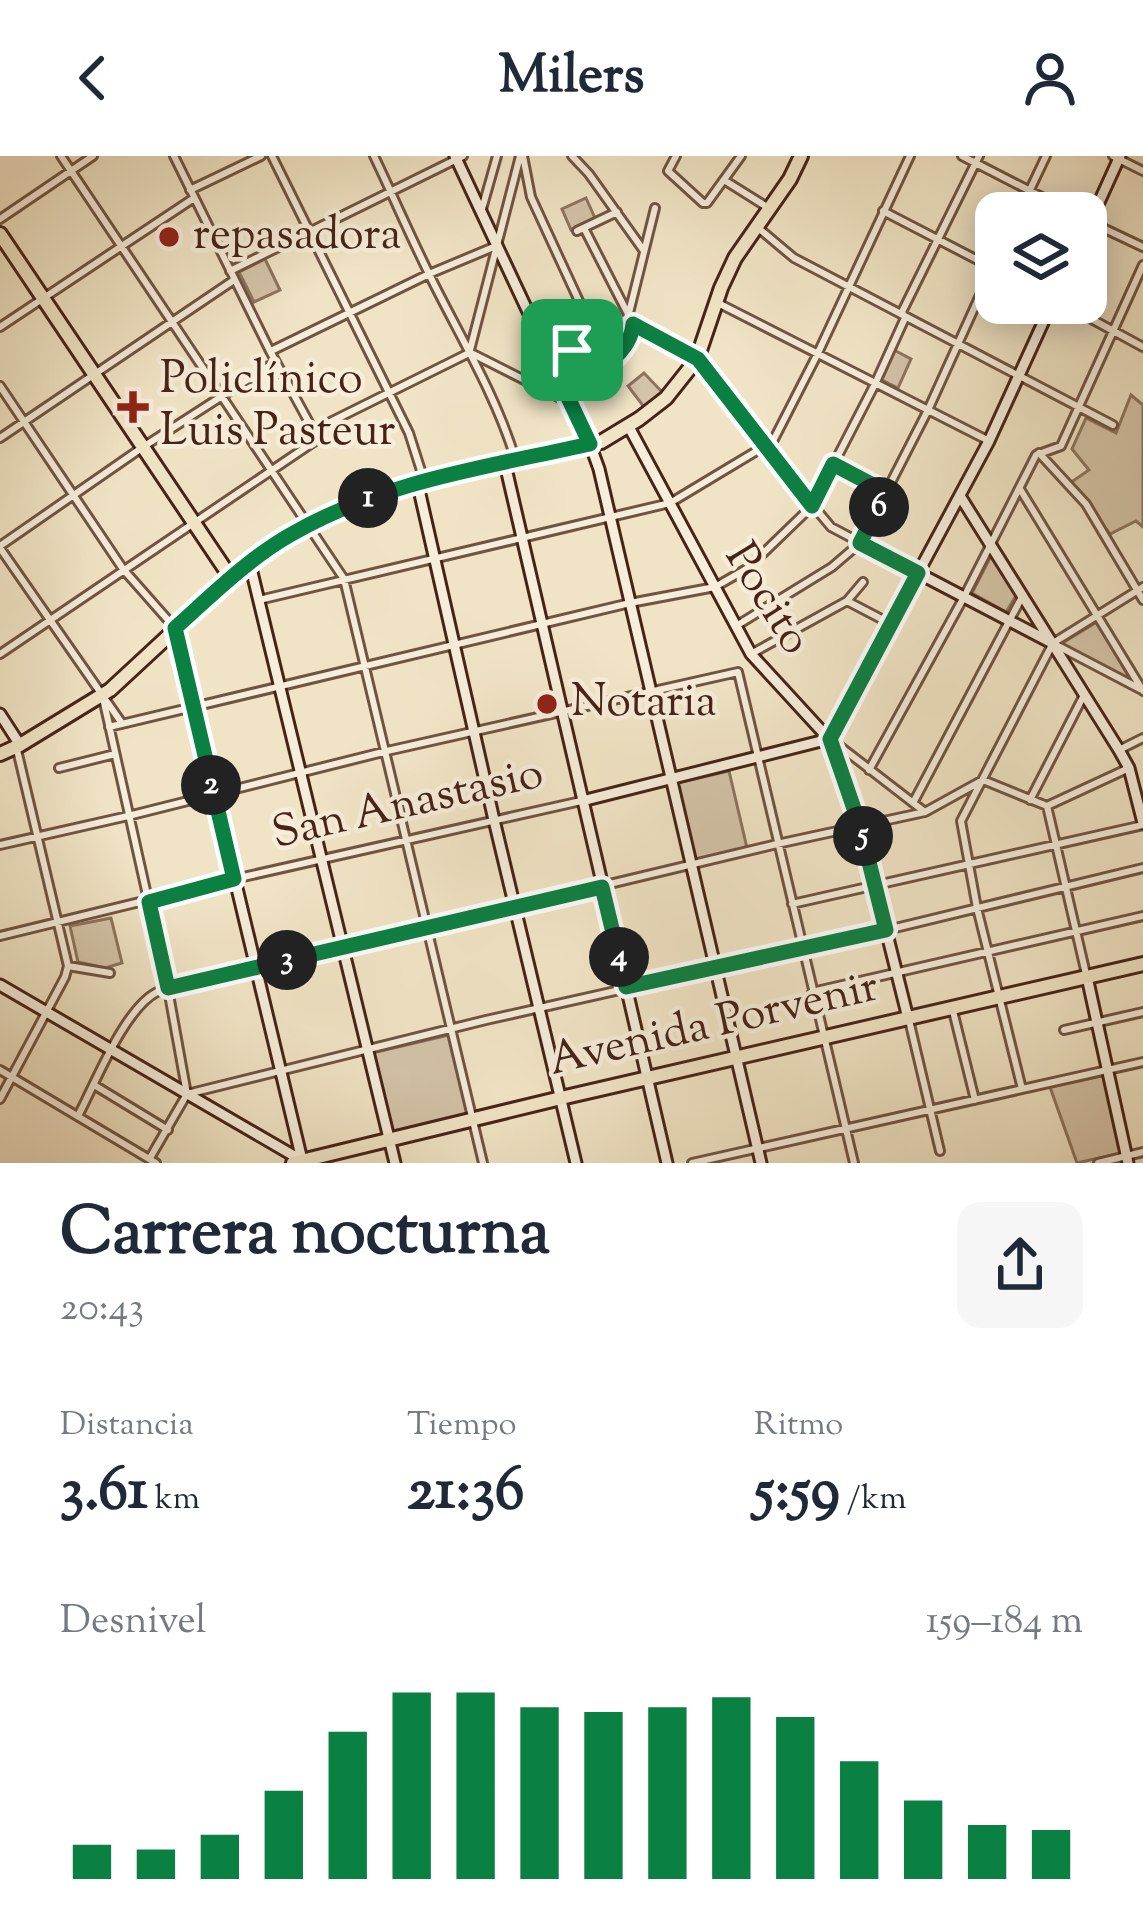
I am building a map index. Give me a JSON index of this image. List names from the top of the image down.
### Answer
{
  "streets": {
    "main road": ["Avenida Porvenir"],
    "street": ["Pocito", "San Anastasio"]
  },
  "crossings": [
    ["Pocito", "San Anastasio"],
    ["Pocito", "Avenida Porvenir"]
  ],
  "places": {
    "other": ["repasadora", "Notaria"],
    "health": ["Policlínico Luis Pasteur"]
  },
  "page": {
    "header": "Milers",
    "pins": [
      "1",
      "6",
      "2",
      "5",
      "4",
      "3"
    ],
    "heading": ["Carrera nocturna", "20:43"],
    "stats": [
      ["Distancia", "3.61 km"],
      ["Tiempo", "21:36"],
      ["Ritmo", "5:59 /km"]
    ],
    "chart": ["Desnivel", "159–184 m"]
  }
}
